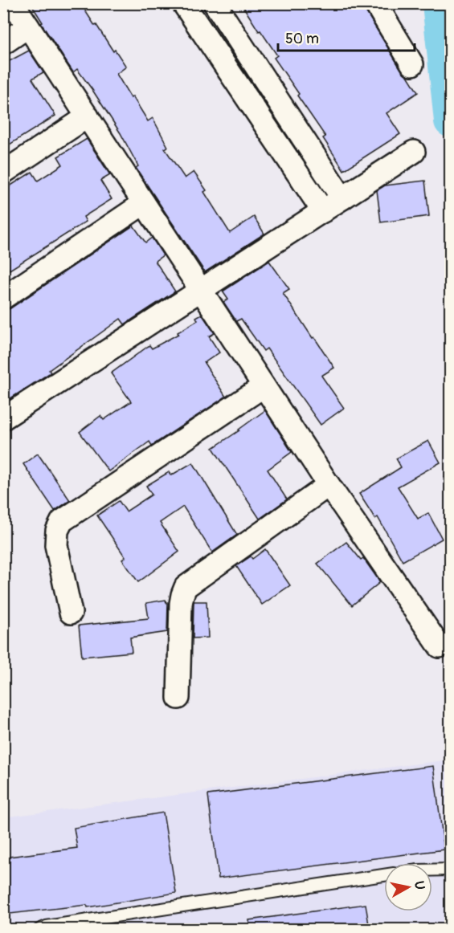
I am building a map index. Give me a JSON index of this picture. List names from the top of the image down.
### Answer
{
  "scale_bar": "50 m",
  "north": "right"
}
